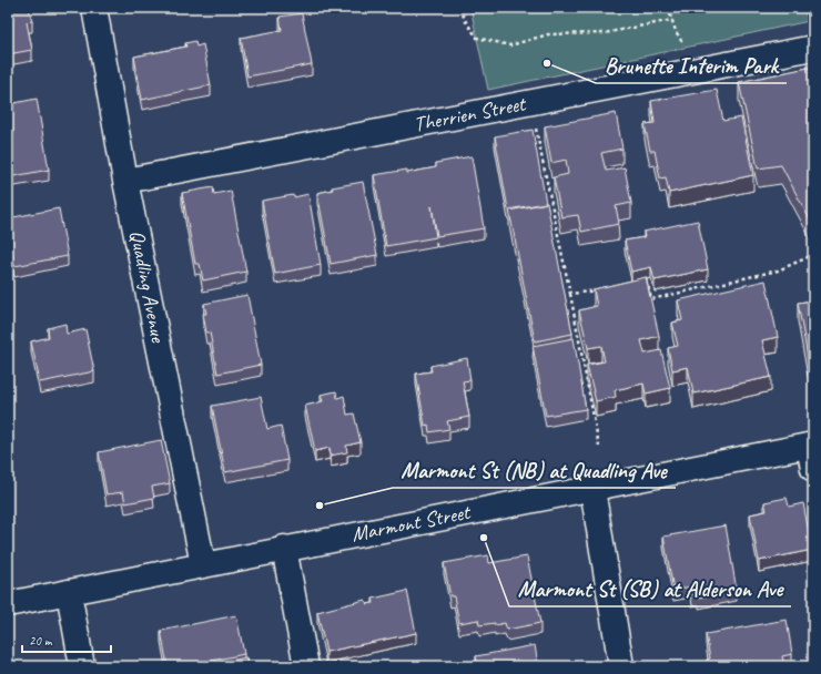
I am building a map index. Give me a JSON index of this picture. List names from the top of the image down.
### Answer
{
  "streets": {
    "street": ["Therrien Street", "Quadling Avenue", "Marmont Street"]
  },
  "crossings": [
    ["Therrien Street", "Quadling Avenue"],
    ["Quadling Avenue", "Marmont Street"]
  ],
  "places": ["Brunette Interim Park", "Marmont St (NB) at Quadling Ave", "Marmont St (SB) at Alderson Ave"],
  "scale_bar": "20 m"
}
